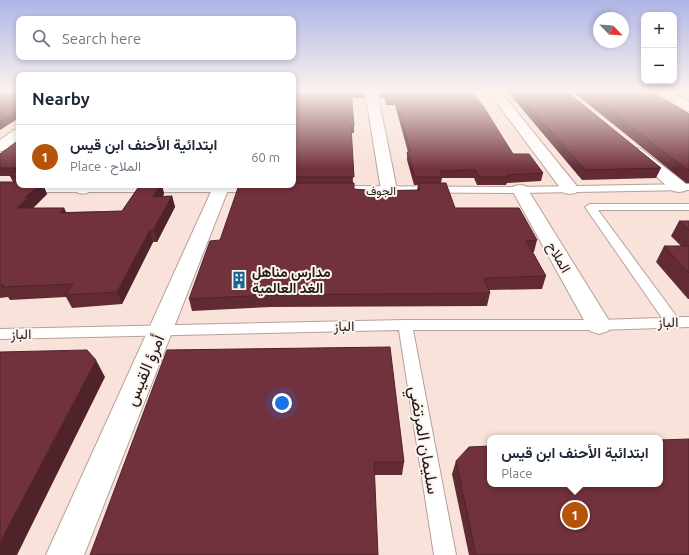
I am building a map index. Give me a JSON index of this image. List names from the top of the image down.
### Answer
{
  "streets": {
    "street": ["الملاح", "أمرؤ القيس"],
    "lane": ["الجوف", "الباز", "سليمان المرتضي"]
  },
  "crossings": [
    ["الجوف", "الملاح"],
    ["الملاح", "الباز"],
    ["الباز", "أمرؤ القيس"],
    ["الباز", "سليمان المرتضي"]
  ],
  "places": {
    "building": ["مدارس مناهل الغد العالمية"]
  },
  "north": "bottom right",
  "page": {
    "map_buttons": ["+", "−"],
    "search": "Search here",
    "heading": "Nearby",
    "list": [
      {
        "mark": "1",
        "name": "ابتدائية الأحنف ابن قيس",
        "note": "Place · الملاح",
        "value": "60 m"
      }
    ],
    "popup": ["ابتدائية الأحنف ابن قيس", "Place"],
    "pins": "1"
  }
}
